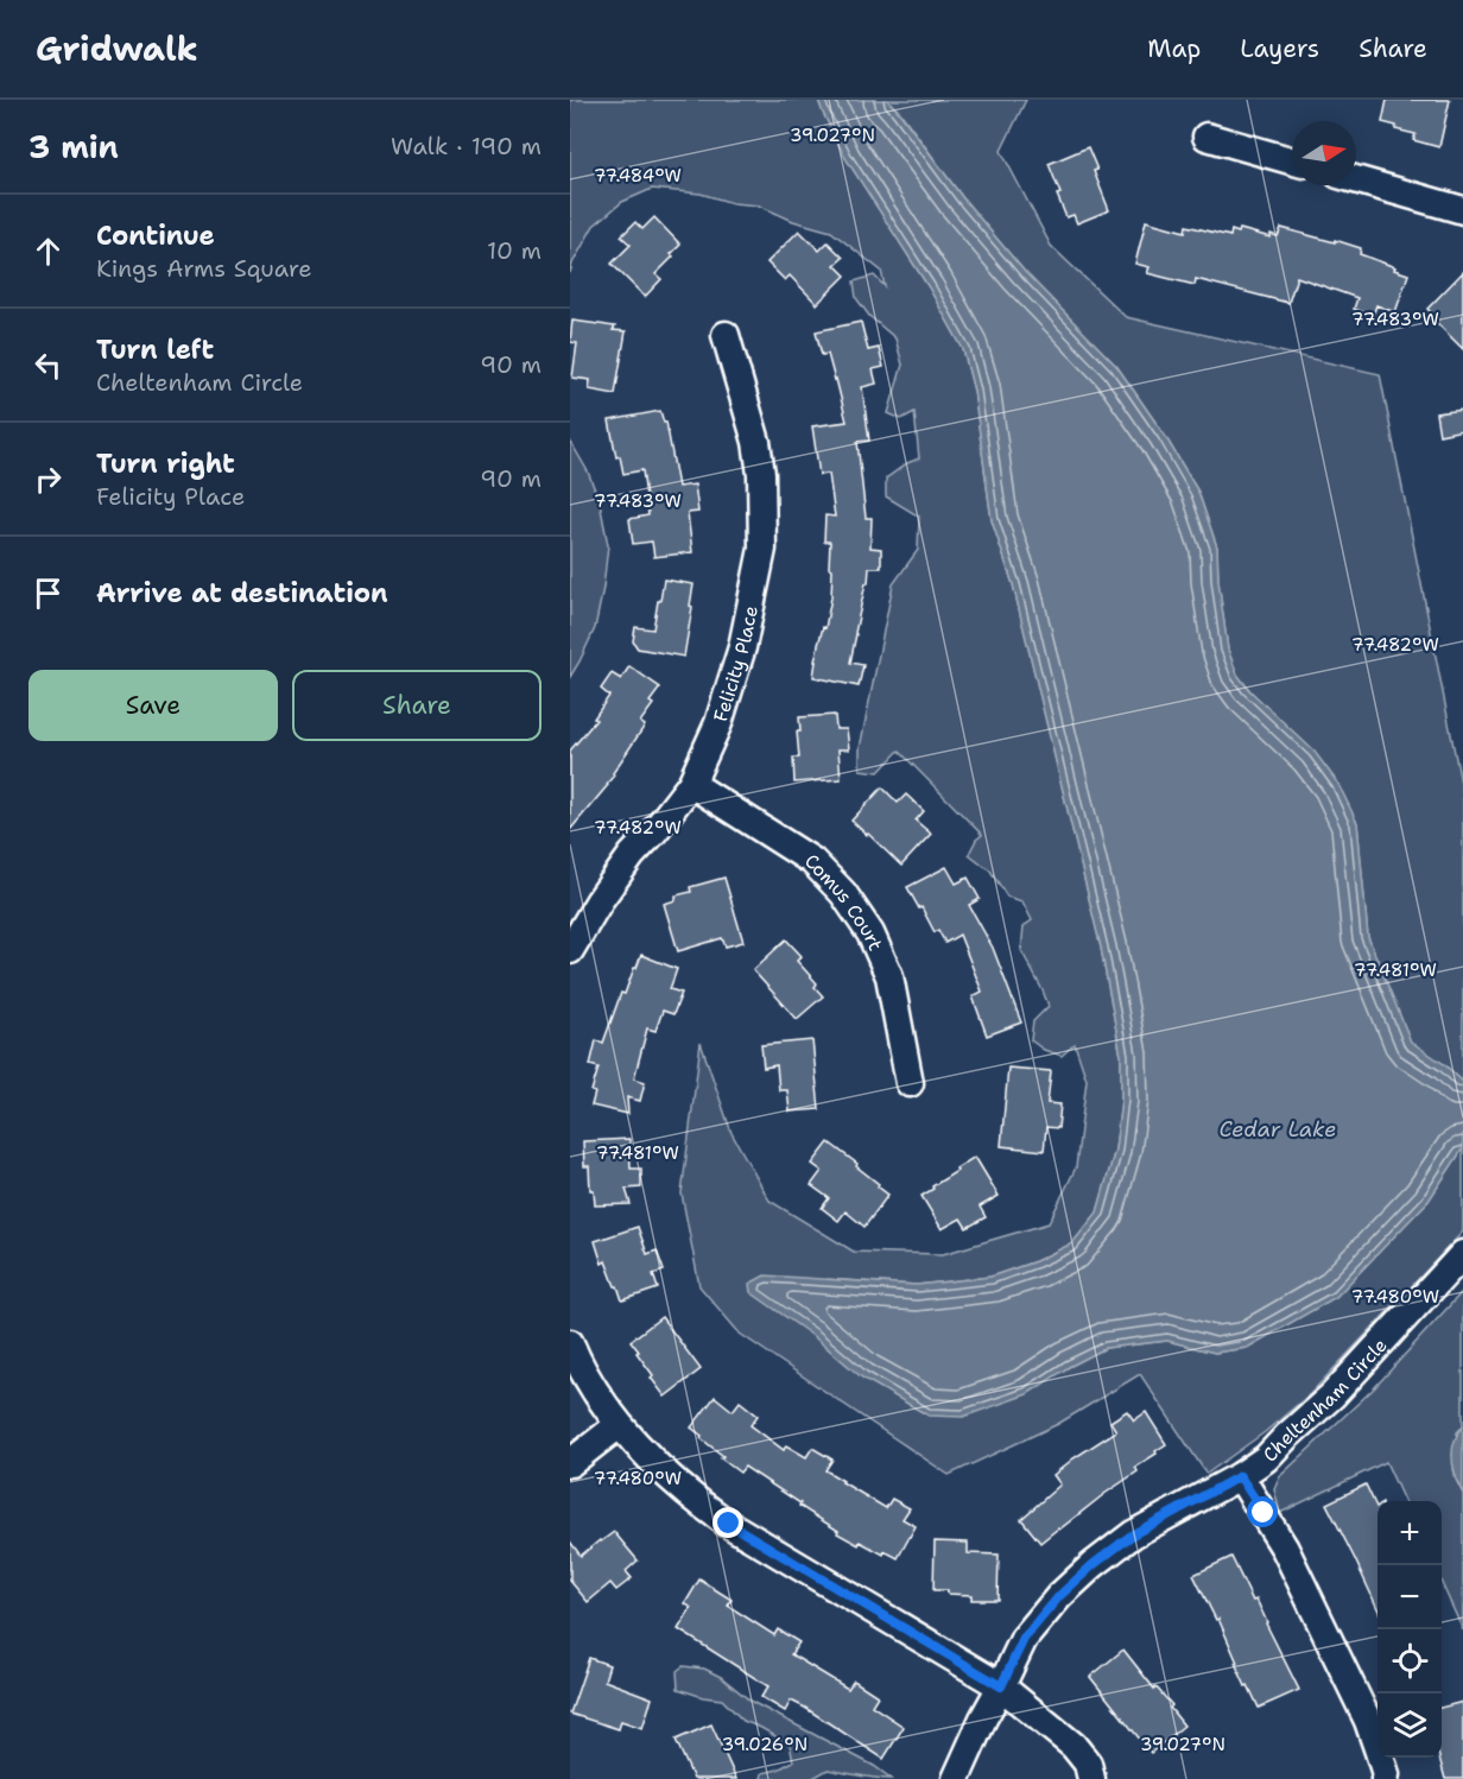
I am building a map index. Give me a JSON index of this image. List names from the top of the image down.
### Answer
{
  "streets": {
    "street": ["Felicity Place", "Comus Court", "Cheltenham Circle"]
  },
  "crossings": [
    ["Felicity Place", "Comus Court"]
  ],
  "water": ["Cedar Lake"],
  "north": "right",
  "page": {
    "header": "Gridwalk",
    "nav": ["Map", "Layers", "Share"],
    "heading": ["3 min", "Walk · 190 m"],
    "list": [
      ["Continue", "Kings Arms Square", "10 m"],
      ["Turn left", "Cheltenham Circle", "90 m"],
      ["Turn right", "Felicity Place", "90 m"],
      "Arrive at destination"
    ],
    "buttons": ["Save", "Share"],
    "map_buttons": ["+", "−"]
  },
  "coordinates": [
    "39.027°N",
    "77.484°W",
    "77.483°W",
    "77.482°W",
    "77.481°W",
    "77.480°W",
    "39.026°N"
  ]
}
